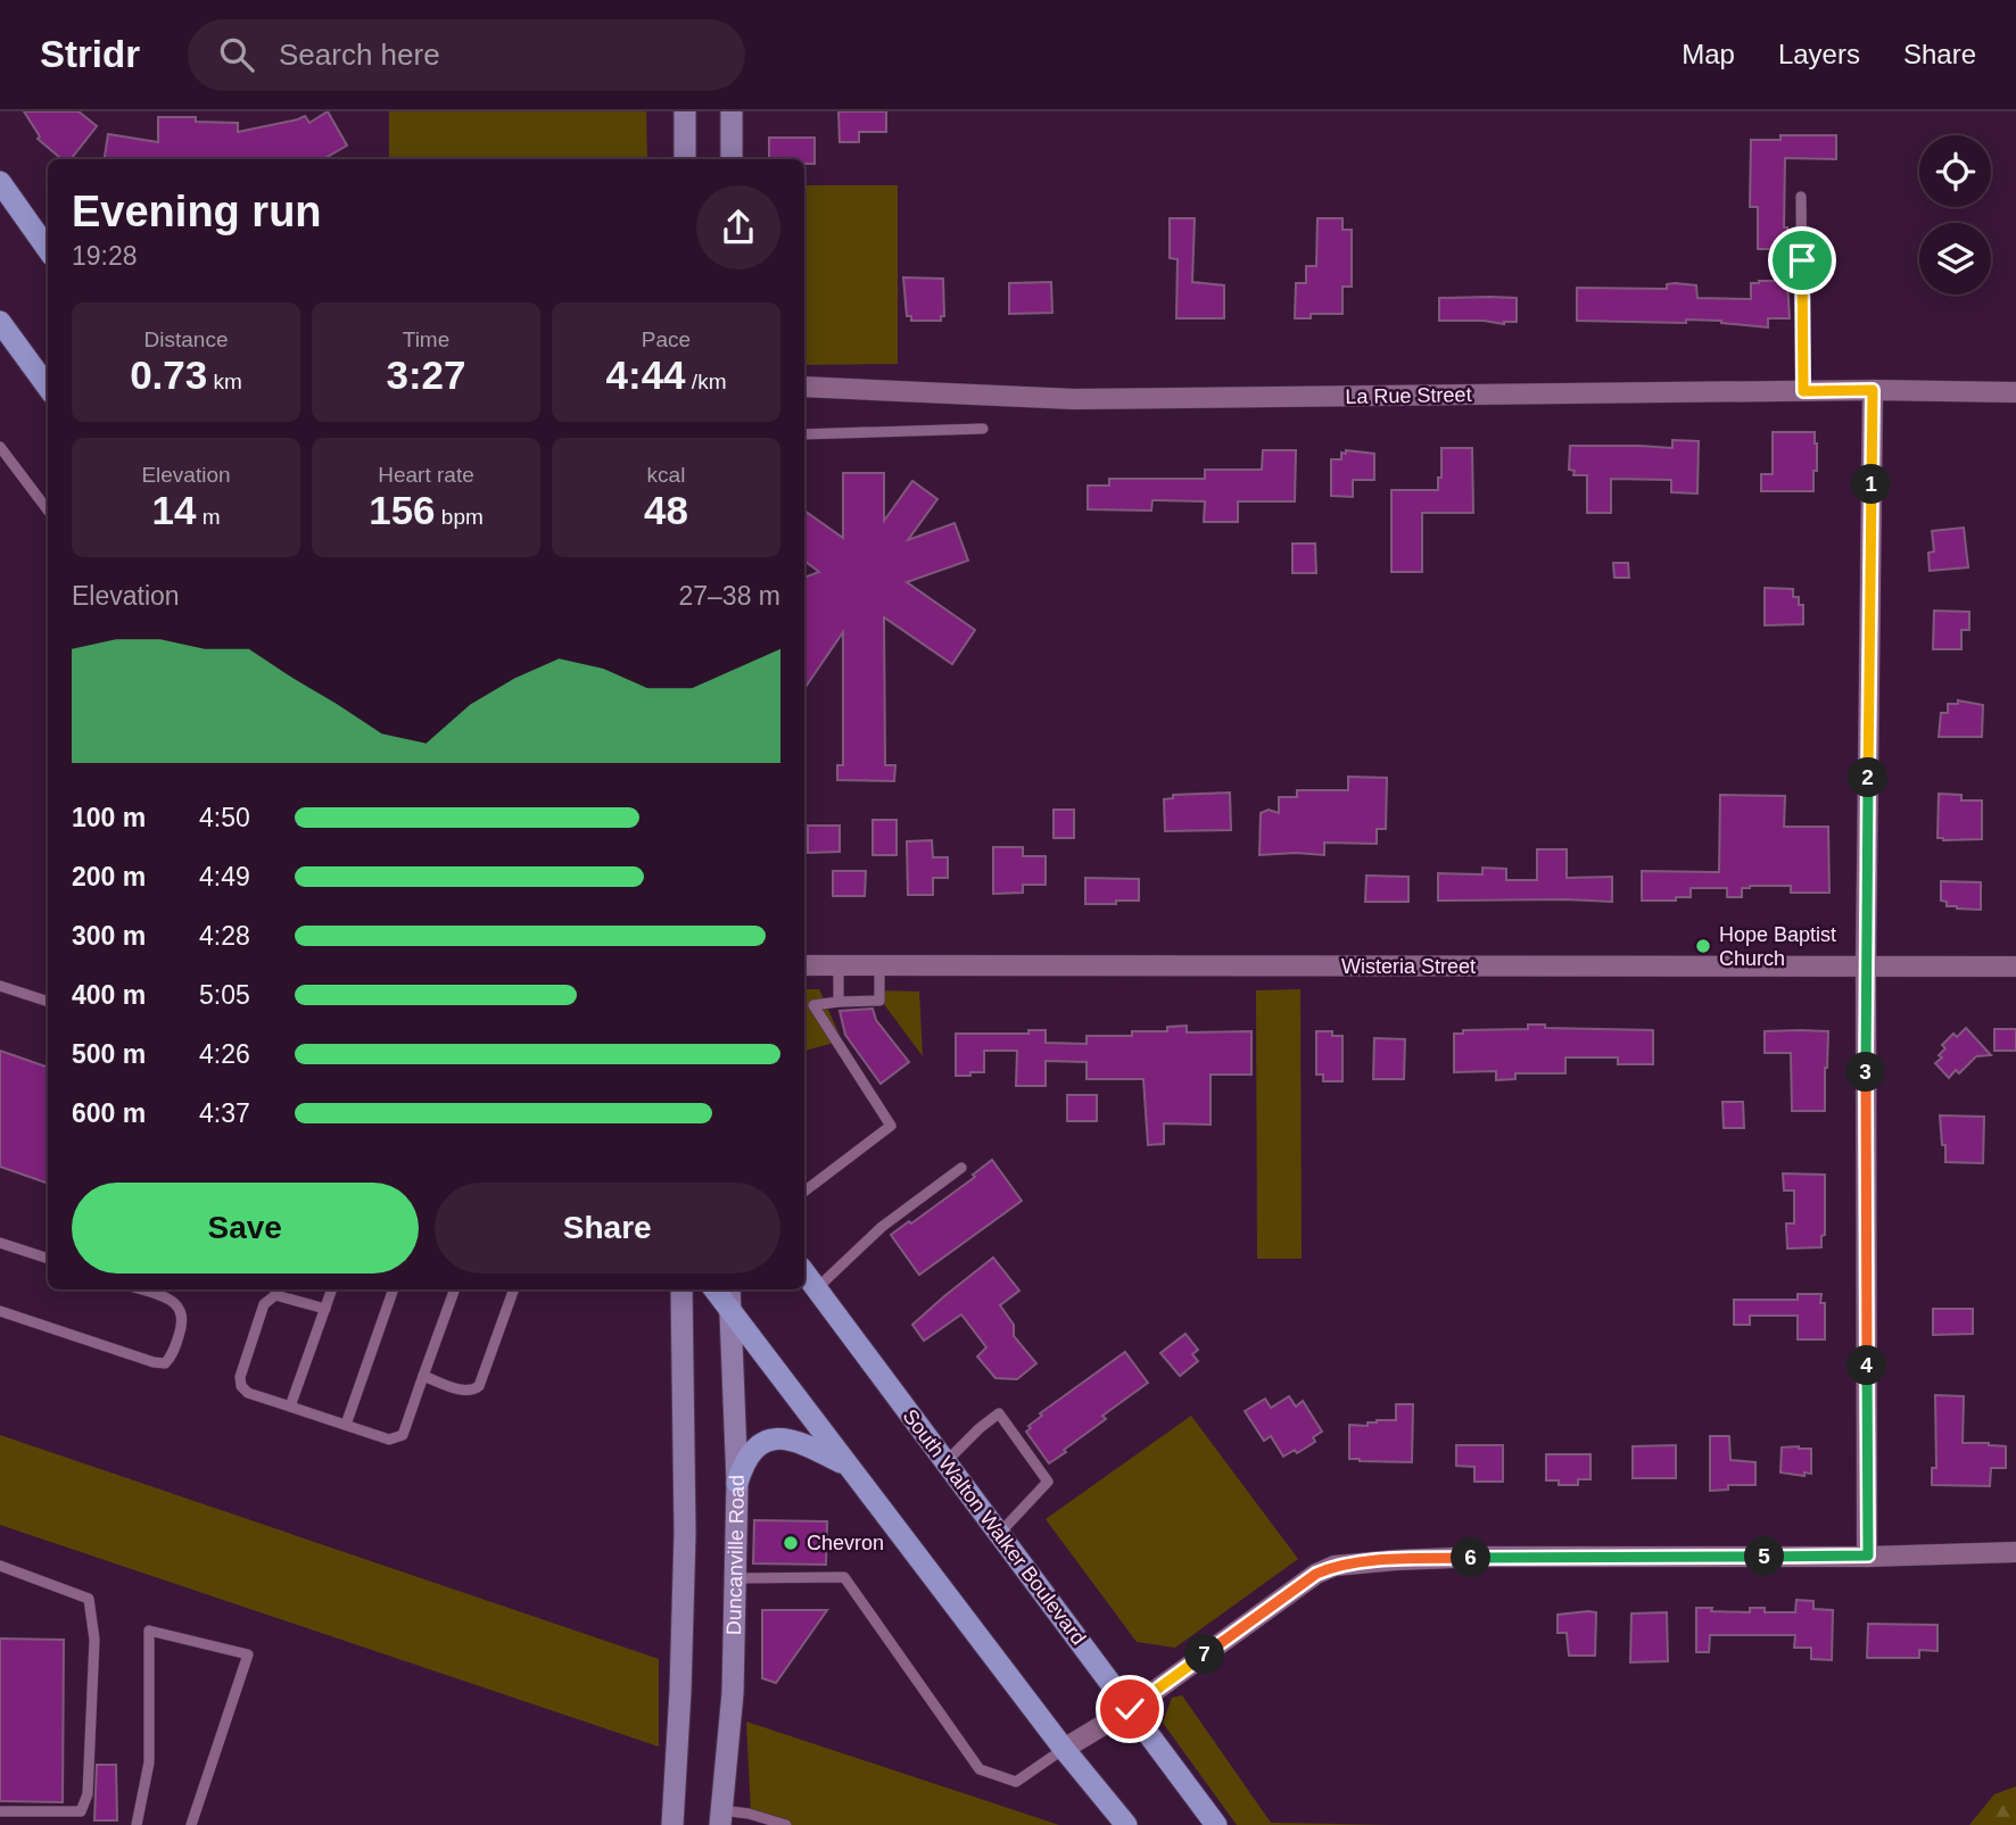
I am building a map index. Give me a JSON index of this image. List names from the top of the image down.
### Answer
{
  "streets": {
    "main road": ["South Walton Walker Boulevard", "Duncanville Road"],
    "street": ["La Rue Street", "Wisteria Street"]
  },
  "places": ["Hope Baptist Church", "Chevron"],
  "page": {
    "header": "Stridr",
    "search": "Search here",
    "nav": ["Map", "Layers", "Share"],
    "heading": ["Evening run", "19:28"],
    "stats": [
      ["Distance", "0.73 km"],
      ["Time", "3:27"],
      ["Pace", "4:44 /km"],
      ["Elevation", "14 m"],
      ["Heart rate", "156 bpm"],
      ["kcal", "48"]
    ],
    "pins": [
      "1",
      "2",
      "3",
      "4",
      "5",
      "6",
      "7"
    ],
    "chart": ["Elevation", "27–38 m"],
    "list": [
      {
        "name": "100 m",
        "note": "4:50"
      },
      {
        "name": "200 m",
        "note": "4:49"
      },
      {
        "name": "300 m",
        "note": "4:28"
      },
      {
        "name": "400 m",
        "note": "5:05"
      },
      {
        "name": "500 m",
        "note": "4:26"
      },
      {
        "name": "600 m",
        "note": "4:37"
      }
    ],
    "buttons": ["Save", "Share"]
  }
}
